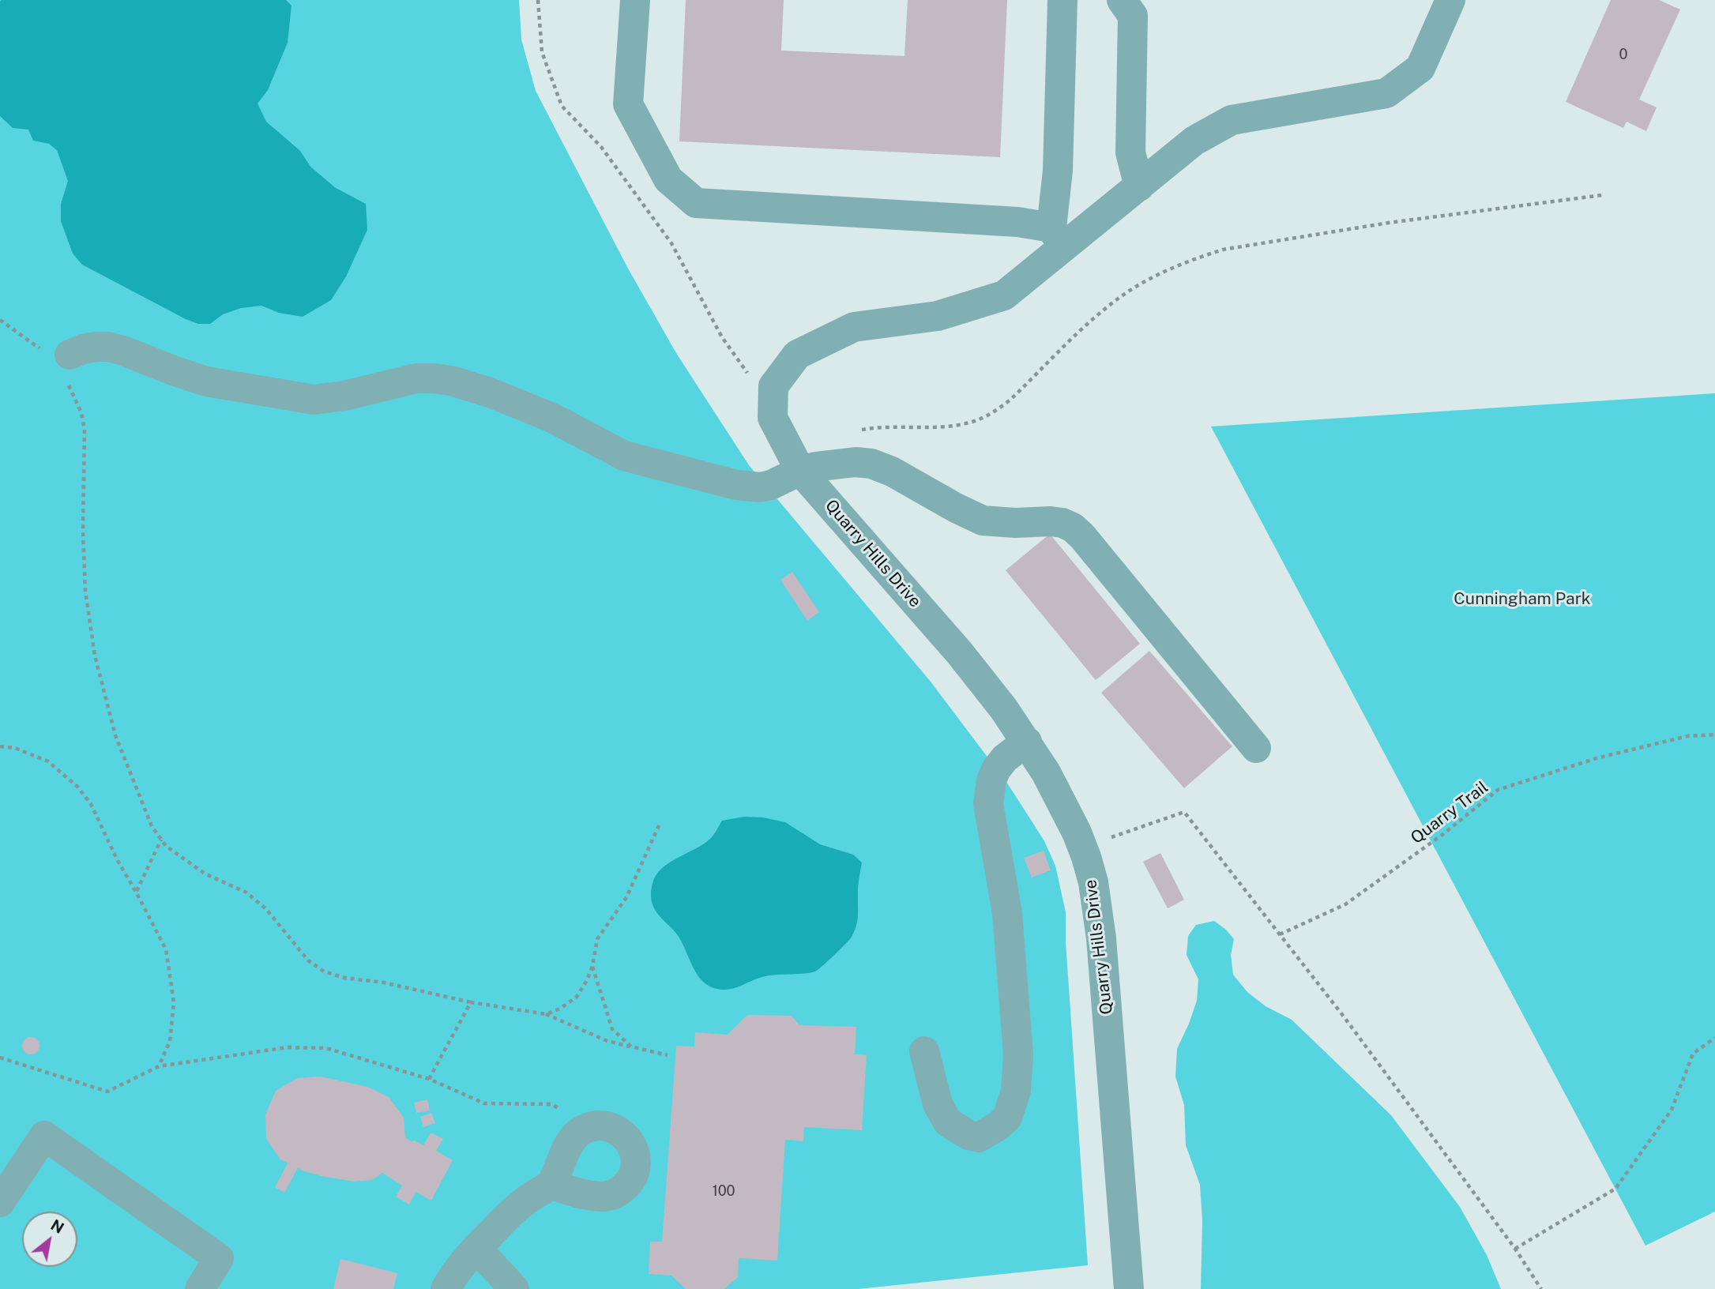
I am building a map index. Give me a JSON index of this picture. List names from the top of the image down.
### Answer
{
  "streets": {
    "street": ["Quarry Hills Drive"],
    "path": ["Quarry Trail"]
  },
  "parks": ["Cunningham Park"],
  "house_numbers": ["0", "100"],
  "north": "top right"
}
